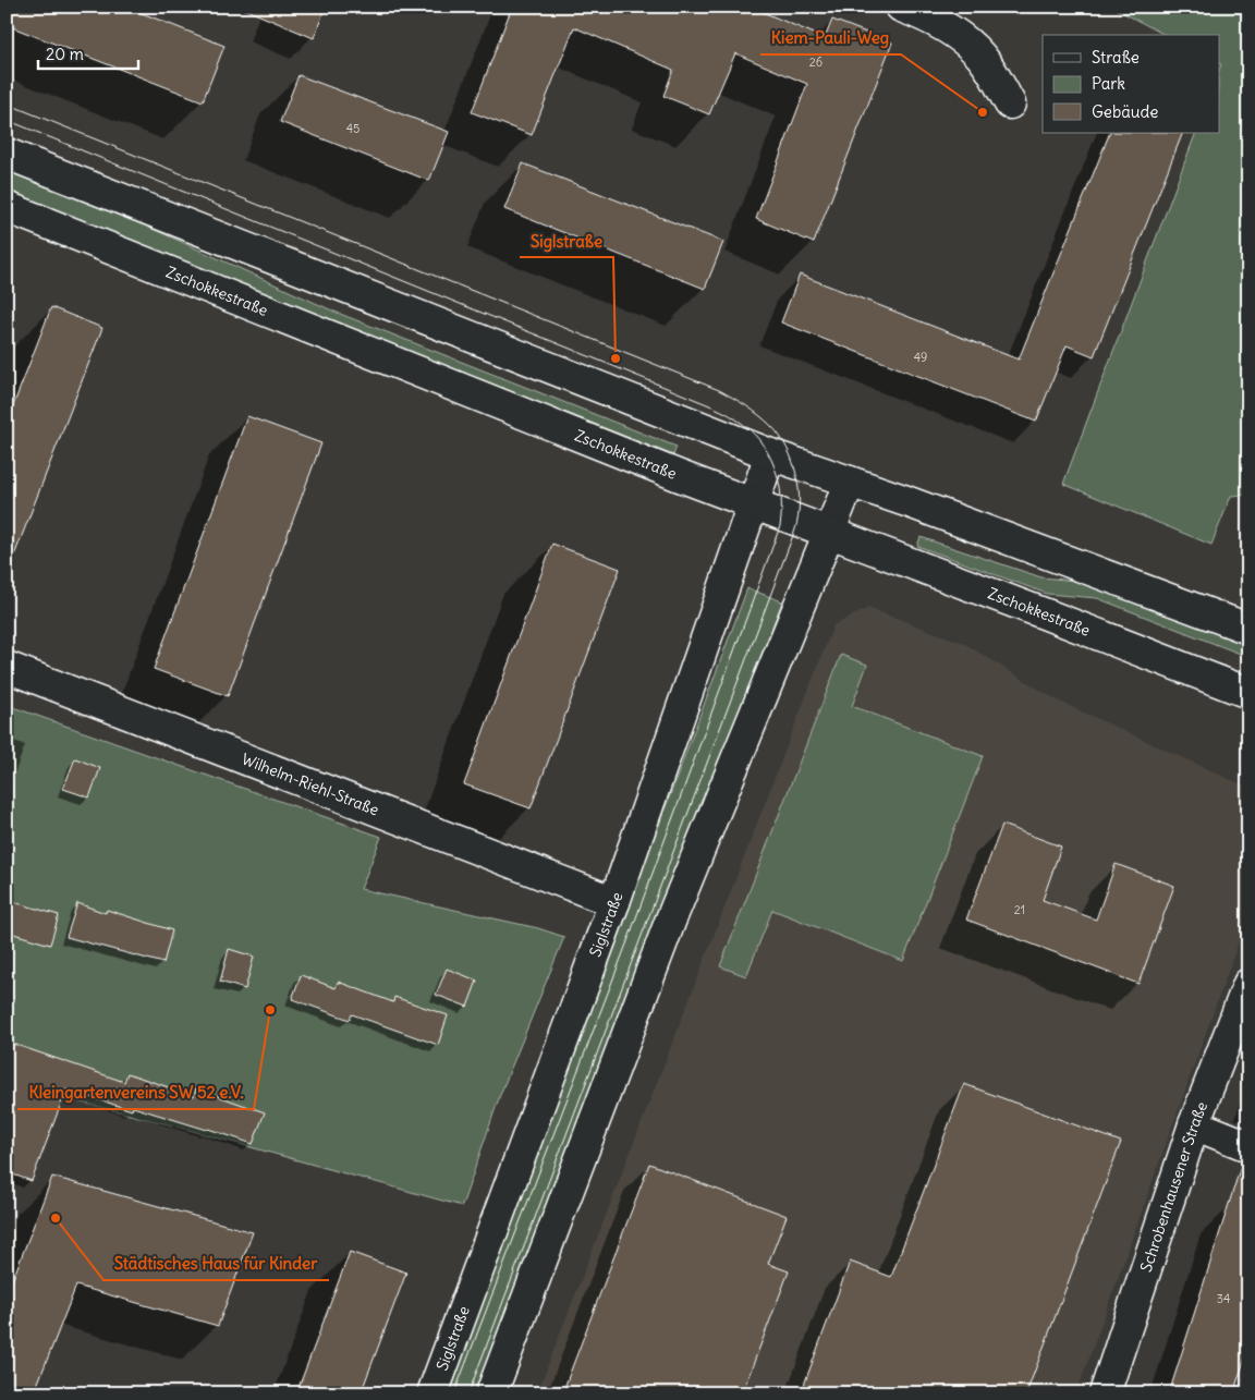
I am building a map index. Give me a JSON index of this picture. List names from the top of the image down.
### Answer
{
  "streets": {
    "street": [
      "Zschokkestraße",
      "Wilhelm-Riehl-Straße",
      "Siglstraße",
      "Schrobenhausener Straße"
    ]
  },
  "crossings": [
    ["Zschokkestraße", "Siglstraße"],
    ["Wilhelm-Riehl-Straße", "Siglstraße"]
  ],
  "places": [
    "Kiem-Pauli-Weg",
    "Siglstraße",
    "Kleingartenvereins SW 52 e.V.",
    "Städtisches Haus für Kinder"
  ],
  "house_numbers": [
    "26",
    "45",
    "49",
    "21",
    "34"
  ],
  "legend": ["Straße", "Park", "Gebäude"],
  "scale_bar": "20 m"
}
